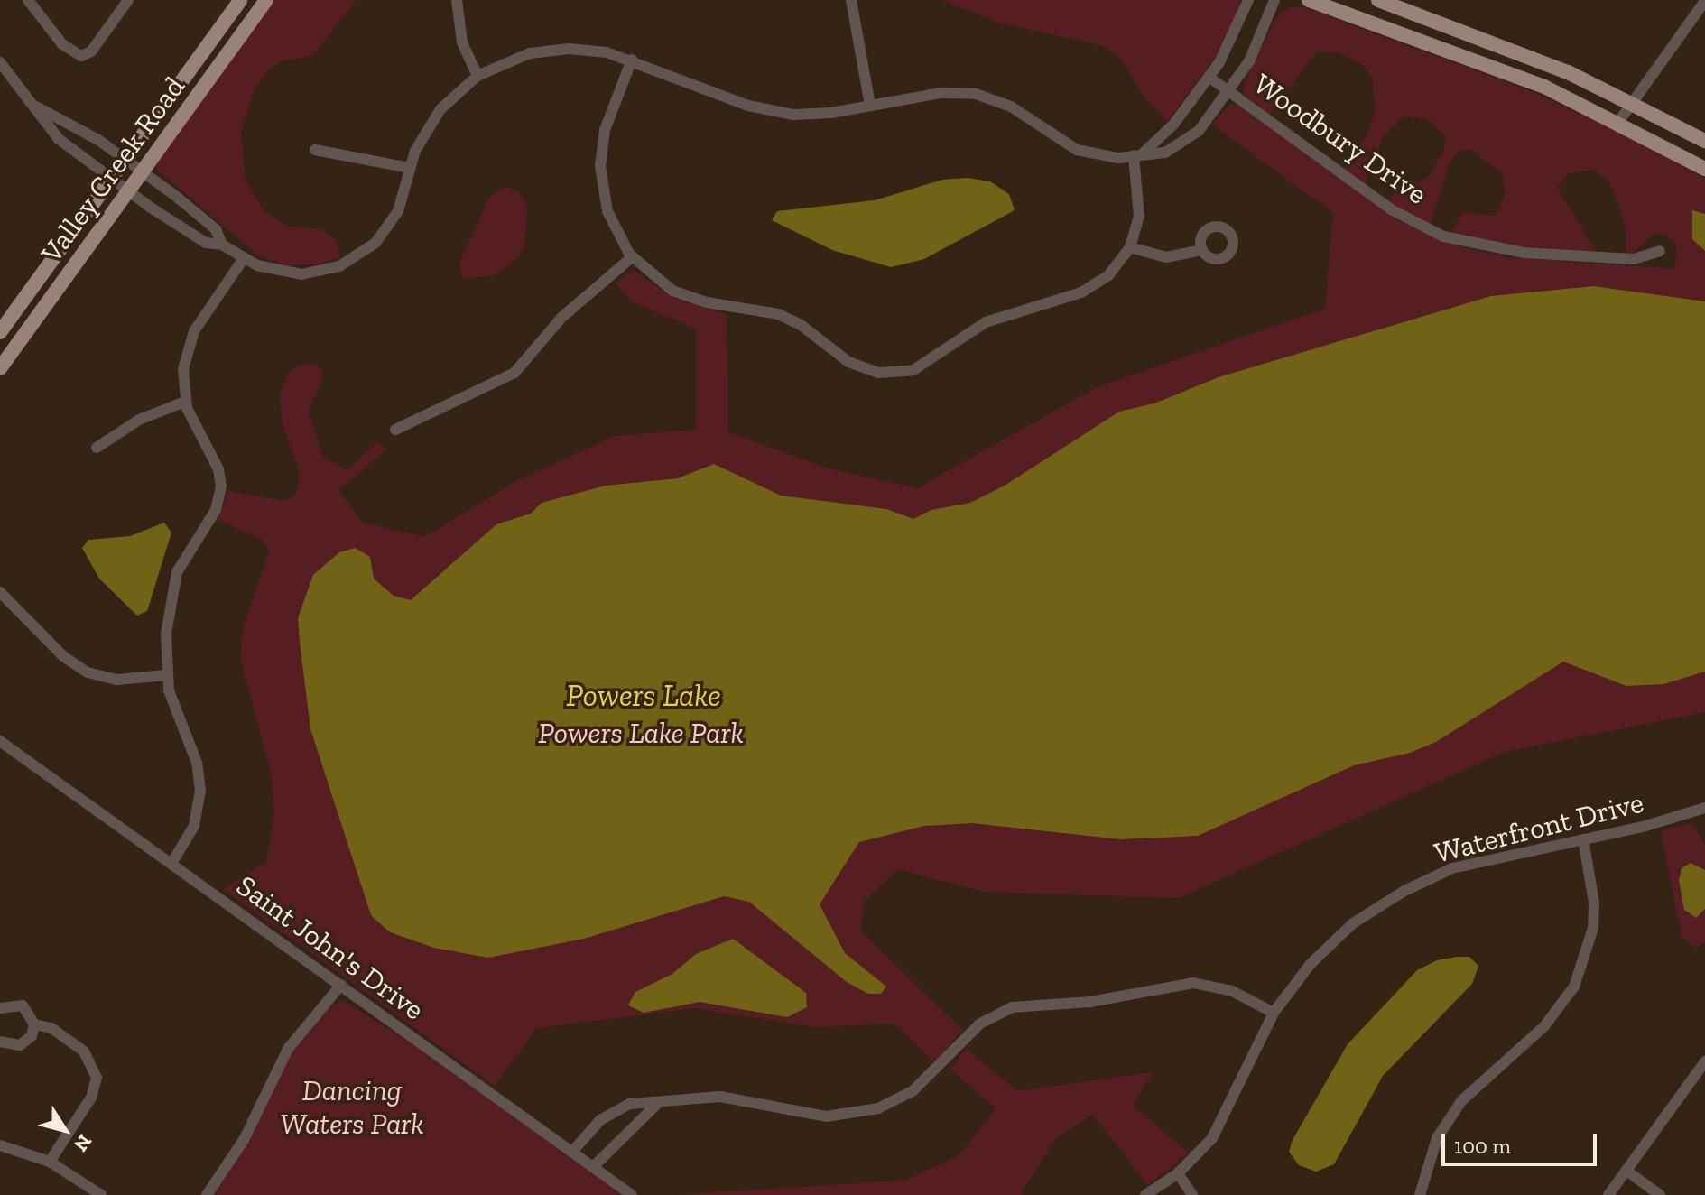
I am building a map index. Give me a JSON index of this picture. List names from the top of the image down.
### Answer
{
  "streets": {
    "main road": ["Valley Creek Road"],
    "street": ["Woodbury Drive", "Waterfront Drive", "Saint John's Drive"]
  },
  "water": ["Powers Lake"],
  "parks": ["Powers Lake Park", "Dancing Waters Park"],
  "scale_bar": "100 m",
  "north": "bottom right"
}
